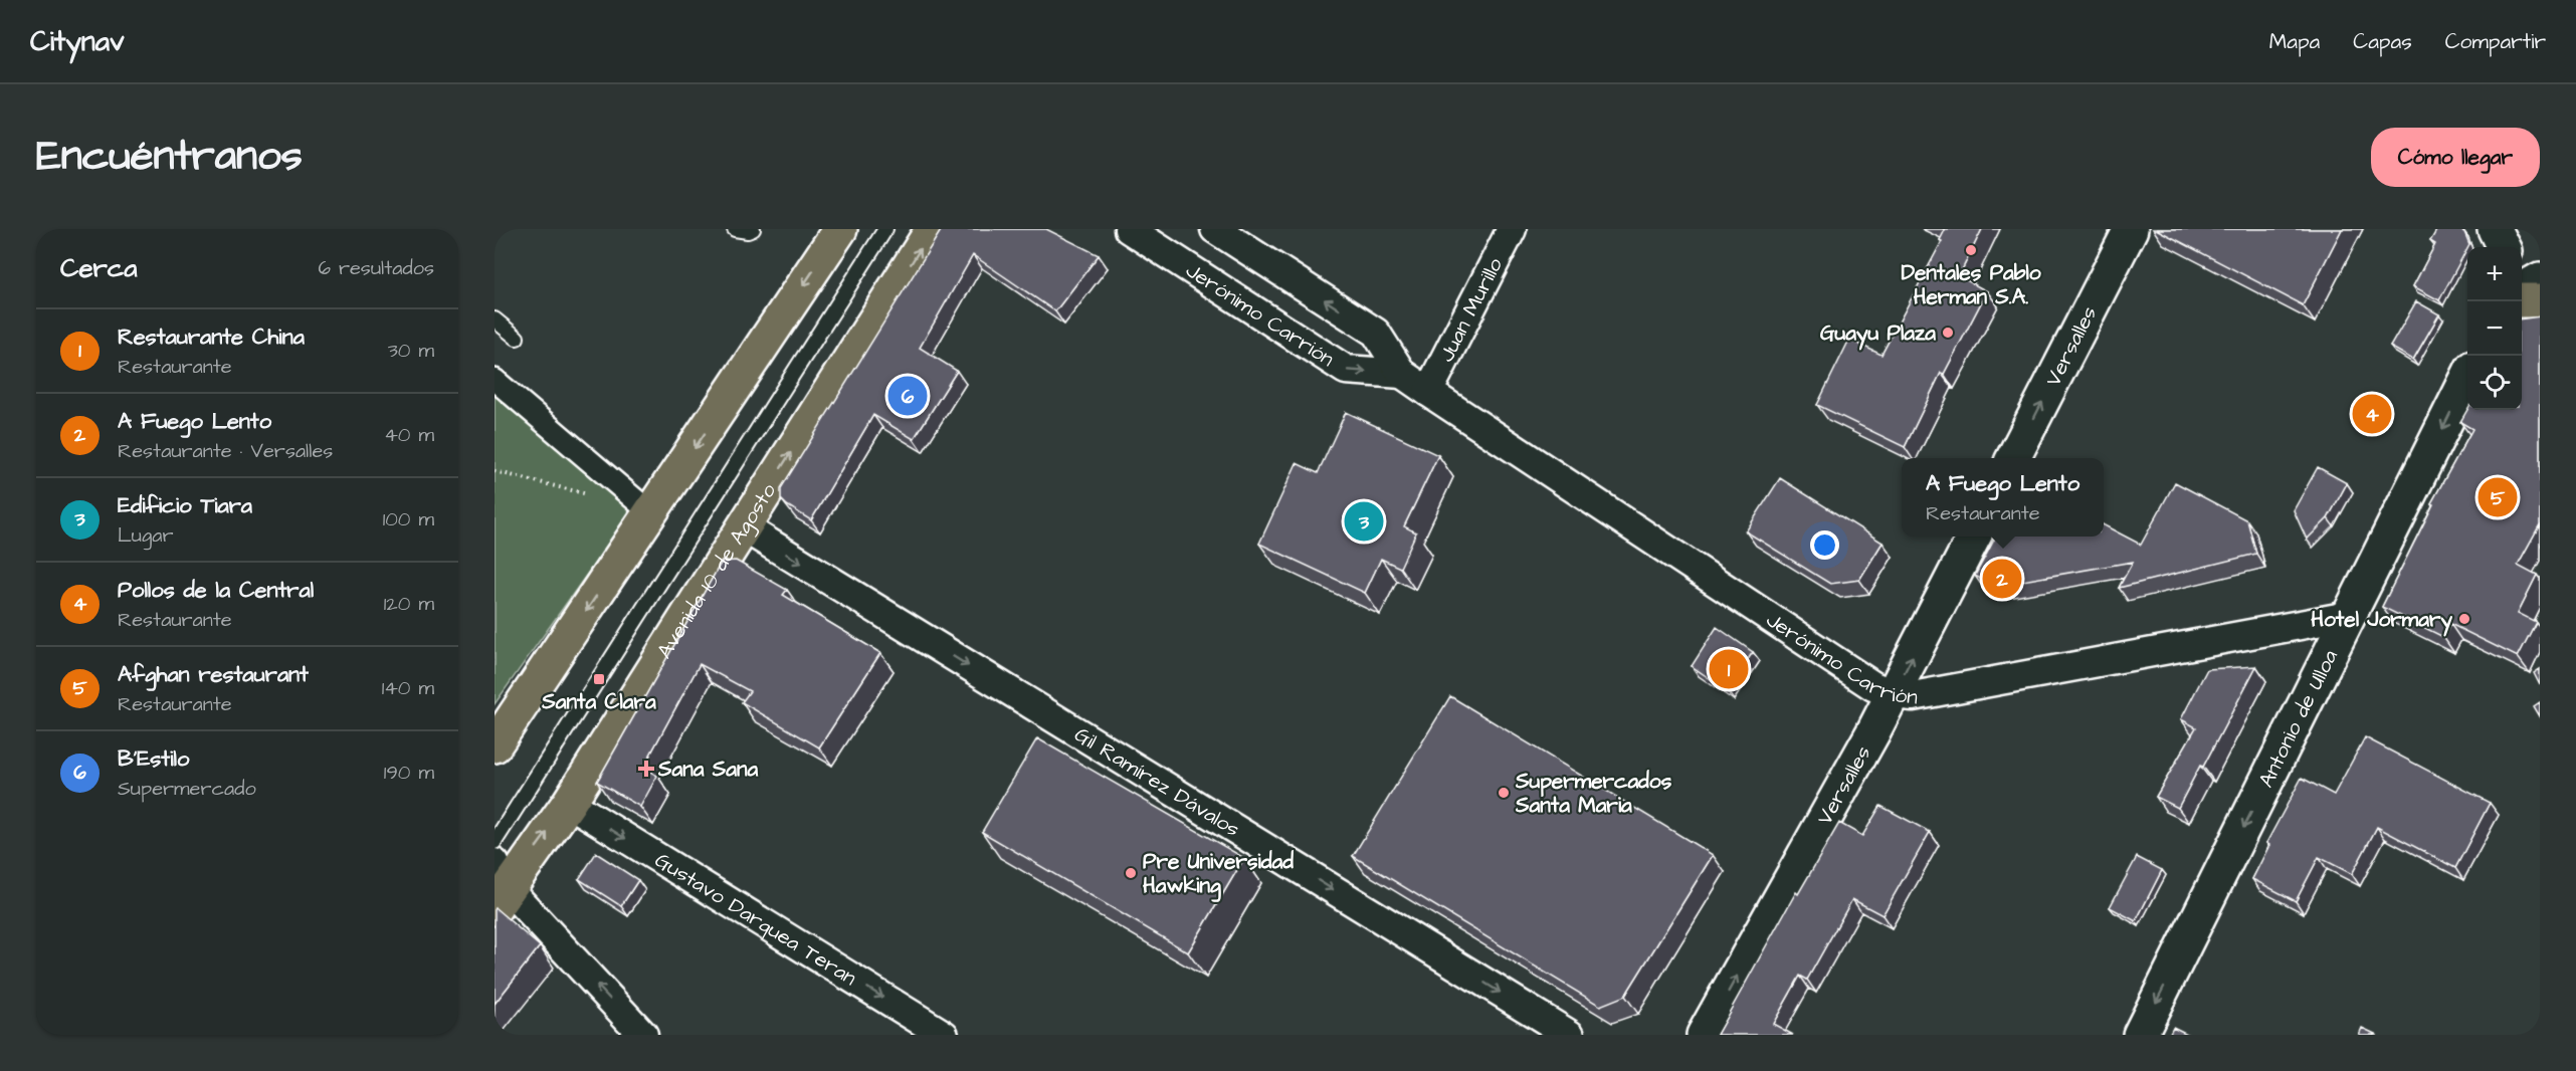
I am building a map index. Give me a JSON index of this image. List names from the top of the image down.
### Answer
{
  "streets": {
    "main road": ["Avenida 10 de Agosto"],
    "street": [
      "Juan Murillo",
      "Jerónimo Carrión",
      "Versalles",
      "Antonio de Ulloa",
      "Gil Ramírez Dávalos",
      "Gustavo Darquea Teran"
    ]
  },
  "crossings": [
    ["Juan Murillo", "Jerónimo Carrión"],
    ["Jerónimo Carrión", "Versalles"],
    ["Jerónimo Carrión", "Antonio de Ulloa"],
    ["Avenida 10 de Agosto", "Gil Ramírez Dávalos"],
    ["Avenida 10 de Agosto", "Gustavo Darquea Teran"]
  ],
  "one_way": ["Versalles", "Antonio de Ulloa", "Gil Ramírez Dávalos"],
  "places": {
    "other": [
      "Dentales Pablo Herman S.A.",
      "Guayu Plaza",
      "Hotel Jormary",
      "Supermercados Santa Maria",
      "Pre Universidad Hawking"
    ],
    "transit": ["Santa Clara"],
    "health": ["Sana Sana"]
  },
  "page": {
    "header": "Citynav",
    "nav": ["Mapa", "Capas", "Compartir"],
    "title": "Encuéntranos",
    "buttons": "Cómo llegar",
    "heading": ["Cerca", "6 resultados"],
    "map_buttons": ["+", "−"],
    "list": [
      {
        "mark": "1",
        "name": "Restaurante China",
        "note": "Restaurante",
        "value": "30 m"
      },
      {
        "mark": "2",
        "name": "A Fuego Lento",
        "note": "Restaurante · Versalles",
        "value": "40 m"
      },
      {
        "mark": "3",
        "name": "Edificio Tiara",
        "note": "Lugar",
        "value": "100 m"
      },
      {
        "mark": "4",
        "name": "Pollos de la Central",
        "note": "Restaurante",
        "value": "120 m"
      },
      {
        "mark": "5",
        "name": "Afghan restaurant",
        "note": "Restaurante",
        "value": "140 m"
      },
      {
        "mark": "6",
        "name": "B'Estilo",
        "note": "Supermercado",
        "value": "190 m"
      }
    ],
    "pins": [
      "6",
      "4",
      "5",
      "3",
      "2",
      "1"
    ],
    "popup": ["A Fuego Lento", "Restaurante"]
  }
}
